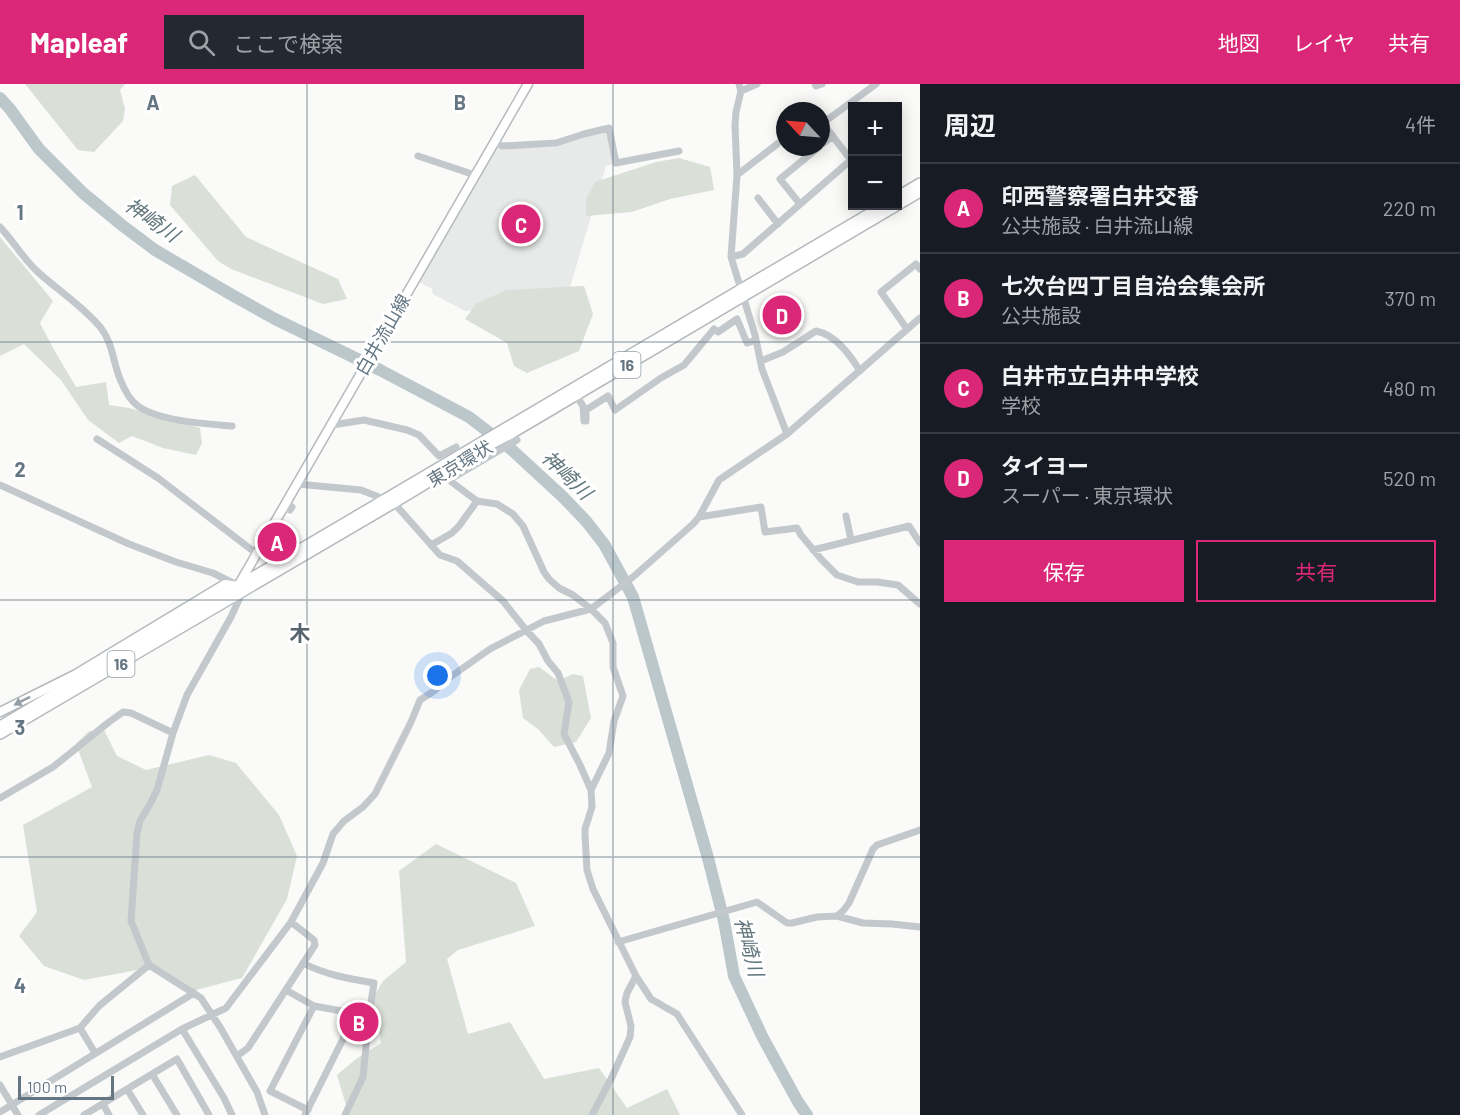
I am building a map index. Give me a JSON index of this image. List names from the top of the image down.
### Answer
{
  "streets": {
    "highway": ["16", "東京環状"],
    "main road": ["白井流山線"]
  },
  "crossings": [
    ["白井流山線", "東京環状"]
  ],
  "districts": ["木"],
  "water": ["神崎川"],
  "scale_bar": "100 m",
  "north": "top left",
  "page": {
    "header": "Mapleaf",
    "search": "ここで検索",
    "nav": ["地図", "レイヤ", "共有"],
    "heading": ["周辺", "4件"],
    "map_buttons": ["+", "−"],
    "list": [
      {
        "mark": "A",
        "name": "印西警察署白井交番",
        "note": "公共施設 · 白井流山線",
        "value": "220 m"
      },
      {
        "mark": "B",
        "name": "七次台四丁目自治会集会所",
        "note": "公共施設",
        "value": "370 m"
      },
      {
        "mark": "C",
        "name": "白井市立白井中学校",
        "note": "学校",
        "value": "480 m"
      },
      {
        "mark": "D",
        "name": "タイヨー",
        "note": "スーパー · 東京環状",
        "value": "520 m"
      }
    ],
    "pins": [
      "C",
      "D",
      "A",
      "B"
    ],
    "buttons": ["保存", "共有"],
    "scale": "100 m"
  },
  "grid": {
    "columns": ["A", "B"],
    "rows": [
      "1",
      "2",
      "3",
      "4"
    ]
  }
}
